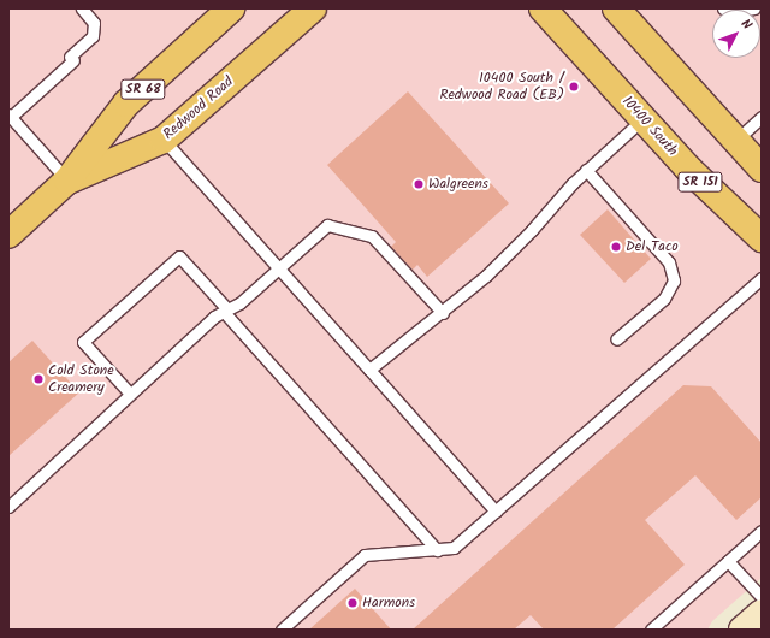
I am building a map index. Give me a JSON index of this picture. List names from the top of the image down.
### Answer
{
  "streets": {
    "main road": [
      "SR 68",
      "Redwood Road",
      "10400 South",
      "SR 151"
    ]
  },
  "places": [
    "10400 South / Redwood Road (EB)",
    "Walgreens",
    "Del Taco",
    "Cold Stone Creamery",
    "Harmons"
  ],
  "north": "top right"
}
